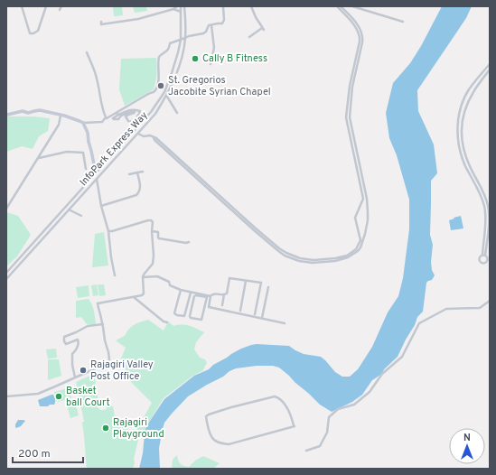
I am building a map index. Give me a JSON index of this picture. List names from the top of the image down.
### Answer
{
  "streets": {
    "street": ["InfoPark Express Way"]
  },
  "places": [
    "Cally B Fitness",
    "St. Gregorios Jacobite Syrian Chapel",
    "Rajagiri Valley Post Office",
    "Basket ball Court",
    "Rajagiri Playground"
  ],
  "scale_bar": "200 m",
  "north": "top"
}
